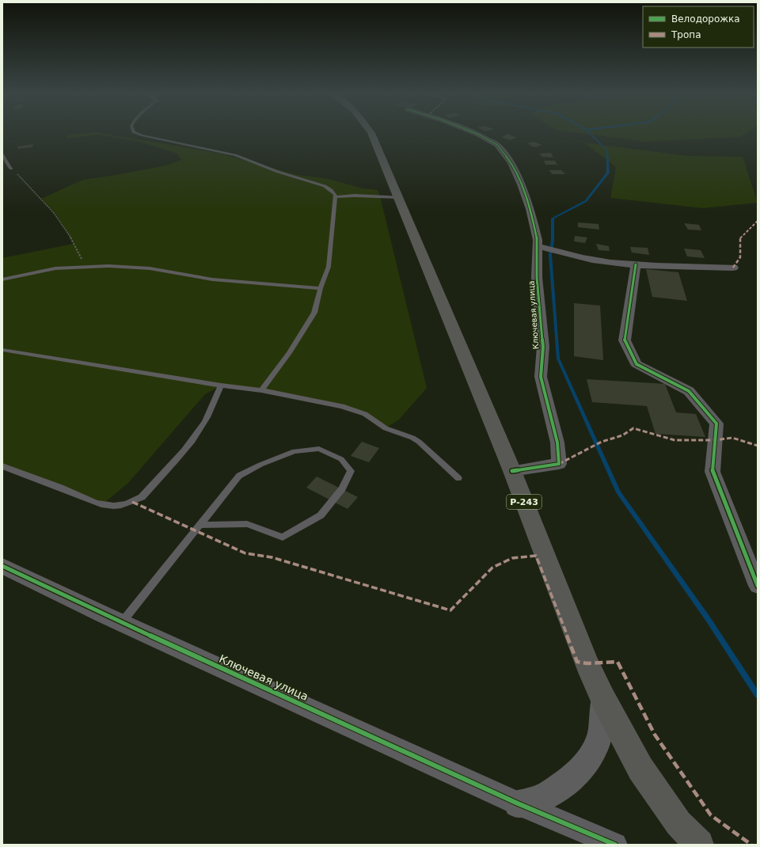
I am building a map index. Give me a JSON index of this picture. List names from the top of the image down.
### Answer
{
  "streets": {
    "highway": ["Р-243"],
    "street": ["Ключевая улица"]
  },
  "crossings": [
    ["Ключевая улица", "Р-243"]
  ],
  "legend": ["Велодорожка", "Тропа"]
}
